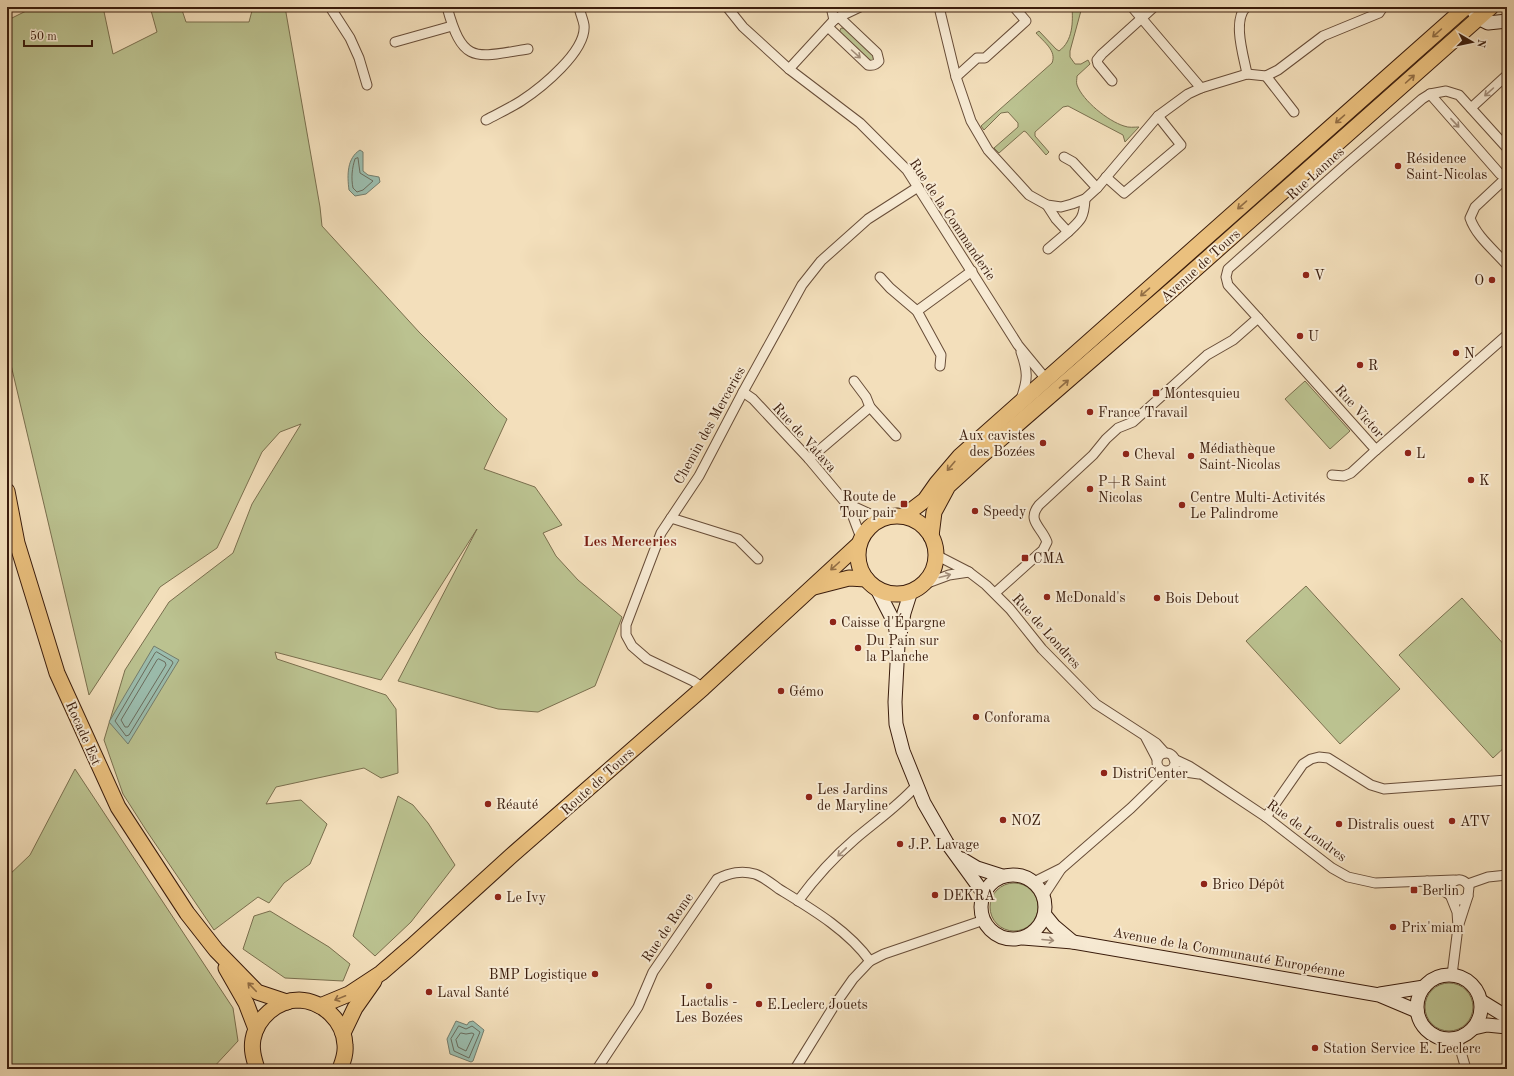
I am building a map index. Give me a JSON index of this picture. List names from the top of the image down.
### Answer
{
  "streets": {
    "main road": ["Avenue de Tours", "Rocade Est", "Route de Tours"],
    "street": [
      "Rue Lannes",
      "Rue de la Commanderie",
      "Rue Victor",
      "Chemin des Merceries",
      "Rue de Vatava",
      "Rue de Londres",
      "Rue de Rome",
      "Avenue de la Communauté Européenne"
    ]
  },
  "crossings": [
    ["Rue Lannes", "Rue Victor"],
    ["Rue de la Commanderie", "Avenue de Tours"],
    ["Rue de la Commanderie", "Chemin des Merceries"],
    ["Avenue de Tours", "Rue de Vatava"],
    ["Avenue de Tours", "Rue de Londres"],
    ["Avenue de Tours", "Route de Tours"],
    ["Chemin des Merceries", "Rue de Vatava"],
    ["Chemin des Merceries", "Route de Tours"],
    ["Rue de Vatava", "Rue de Londres"],
    ["Rue de Vatava", "Route de Tours"],
    ["Rue de Londres", "Route de Tours"]
  ],
  "districts": ["Les Merceries"],
  "places": {
    "other": [
      "Résidence Saint-Nicolas",
      "V",
      "O",
      "U",
      "N",
      "R",
      "France Travail",
      "Aux cavistes des Bozées",
      "L",
      "Cheval",
      "Médiathèque Saint-Nicolas",
      "K",
      "P+R Saint Nicolas",
      "Centre Multi-Activités Le Palindrome",
      "Speedy",
      "McDonald's",
      "Bois Debout",
      "Caisse d'Épargne",
      "Du Pain sur la Planche",
      "Gémo",
      "Conforama",
      "DistriCenter",
      "Les Jardins de Maryline",
      "Réauté",
      "NOZ",
      "ATV",
      "Distralis ouest",
      "J.P. Lavage",
      "Brico Dépôt",
      "DEKRA",
      "Le Ivy",
      "Prix'miam",
      "BMP Logistique",
      "Lactalis - Les Bozées",
      "Laval Santé",
      "E.Leclerc Jouets",
      "Station Service E. Leclerc"
    ],
    "transit": [
      "Montesquieu",
      "Route de Tour pair",
      "CMA",
      "Berlin"
    ]
  },
  "scale_bar": "50 m",
  "north": "right"
}
